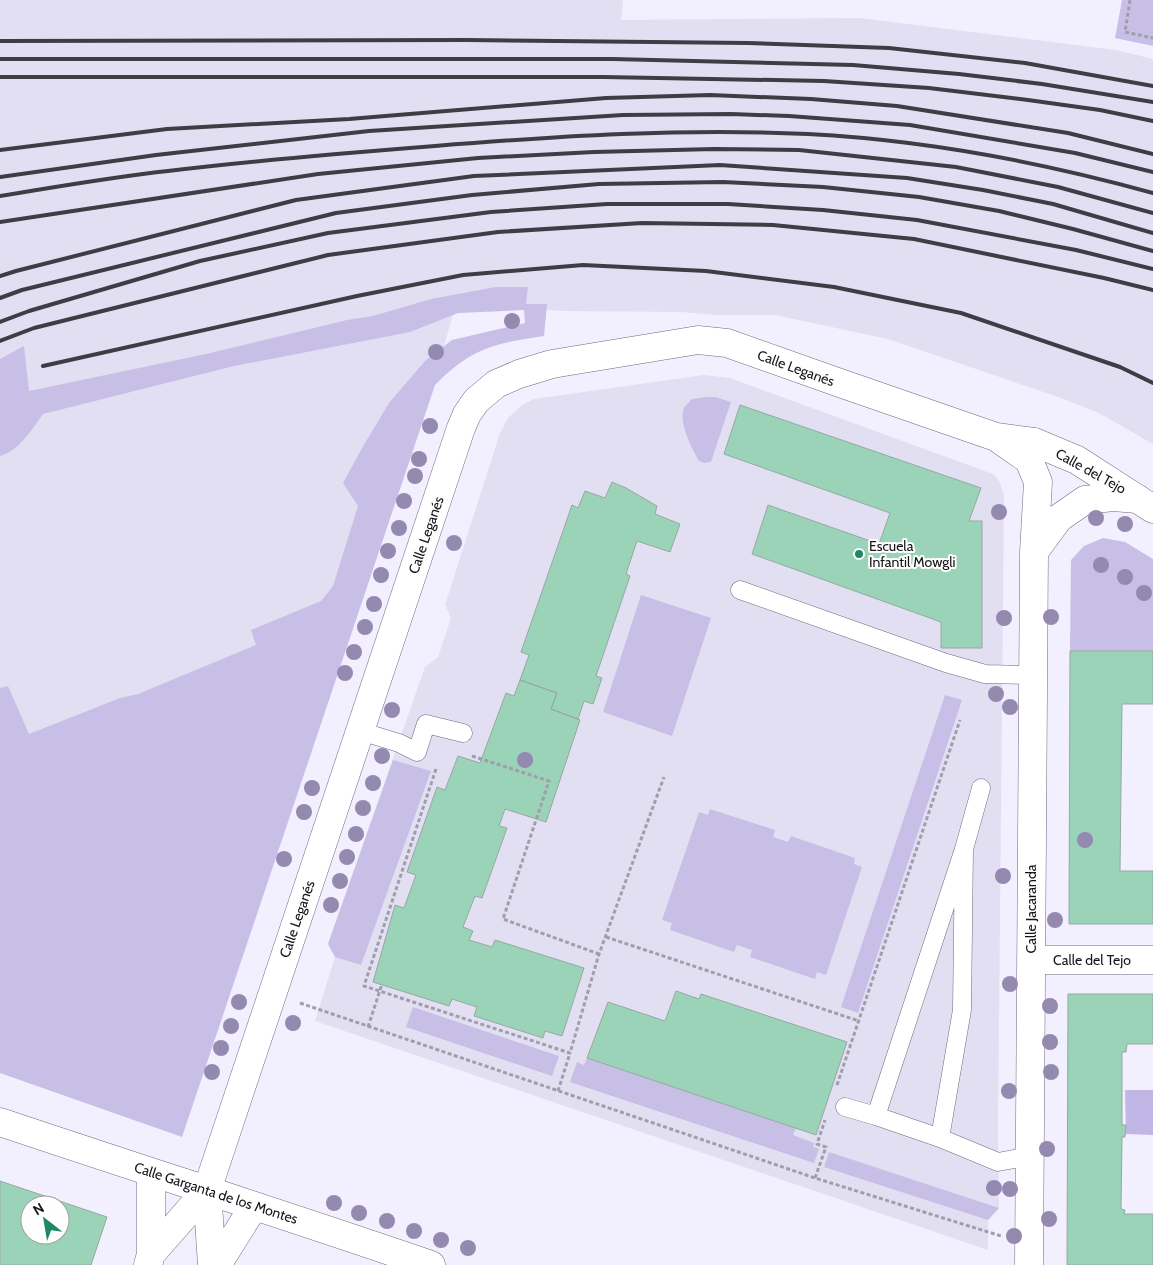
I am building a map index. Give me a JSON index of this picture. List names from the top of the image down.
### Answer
{
  "streets": {
    "street": [
      "Calle Leganés",
      "Calle del Tejo",
      "Calle Jacaranda",
      "Calle Garganta de los Montes"
    ]
  },
  "crossings": [
    ["Calle Leganés", "Calle del Tejo"],
    ["Calle Leganés", "Calle Jacaranda"],
    ["Calle Leganés", "Calle Garganta de los Montes"],
    ["Calle del Tejo", "Calle Jacaranda"]
  ],
  "places": ["Escuela Infantil Mowgli"],
  "north": "top left"
}
